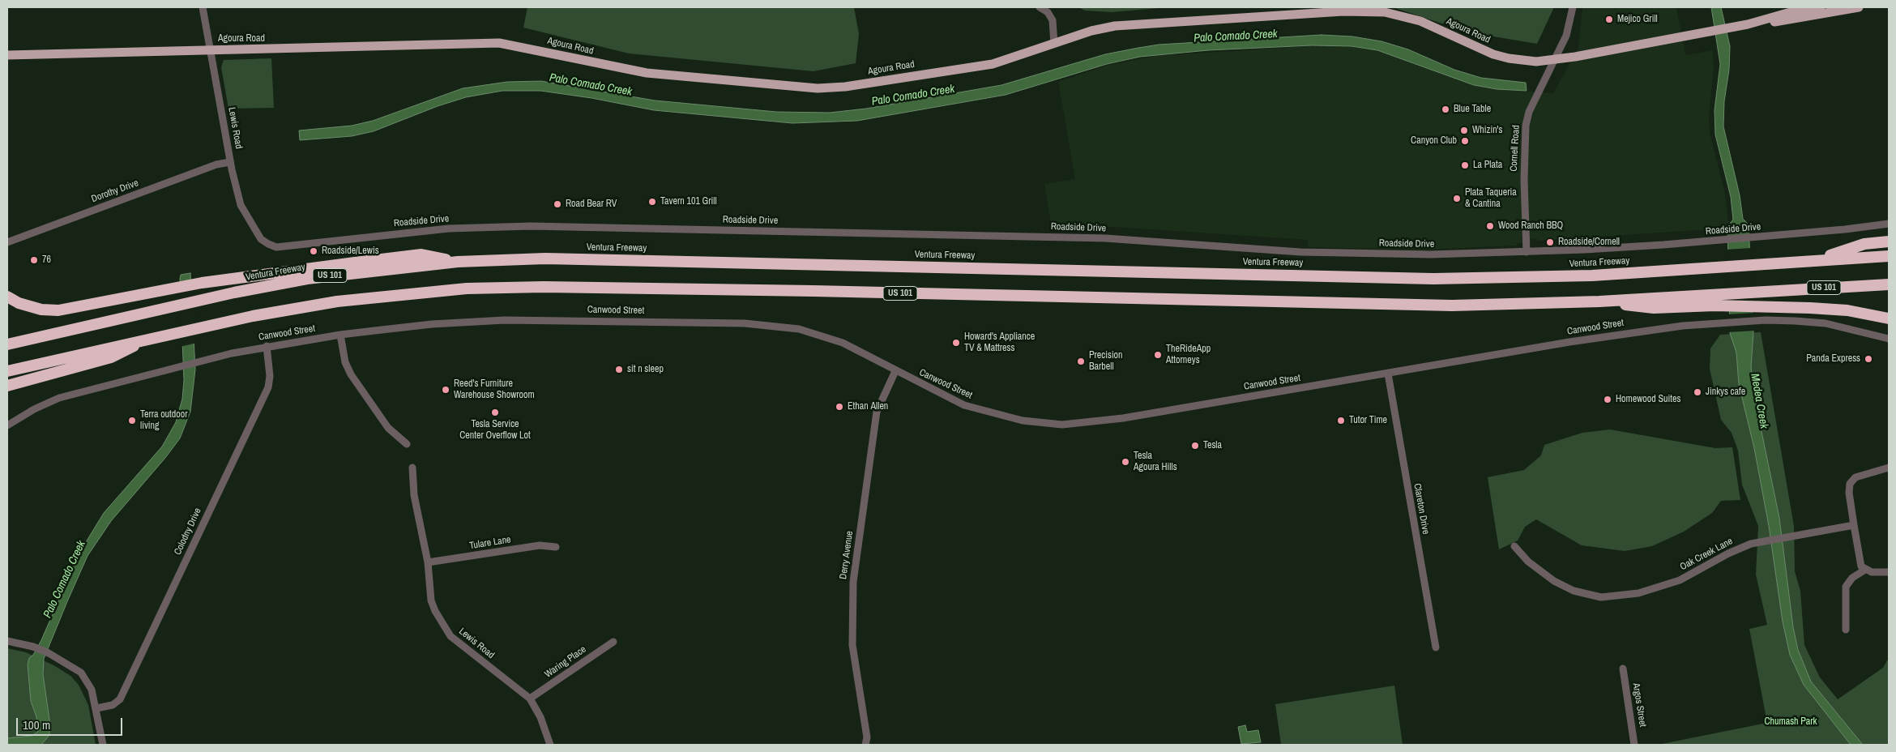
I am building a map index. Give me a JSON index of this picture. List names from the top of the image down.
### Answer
{
  "streets": {
    "highway": ["Ventura Freeway", "US 101"],
    "main road": ["Agoura Road"],
    "street": [
      "Lewis Road",
      "Cornell Road",
      "Dorothy Drive",
      "Roadside Drive",
      "Canwood Street",
      "Clareton Drive",
      "Colodny Drive",
      "Tulare Lane",
      "Oak Creek Lane",
      "Derry Avenue",
      "Waring Place",
      "Argos Street"
    ]
  },
  "crossings": [
    ["Agoura Road", "Lewis Road"],
    ["Agoura Road", "Cornell Road"],
    ["Lewis Road", "Dorothy Drive"],
    ["Lewis Road", "Roadside Drive"],
    ["Lewis Road", "Tulare Lane"],
    ["Lewis Road", "Waring Place"],
    ["Cornell Road", "Roadside Drive"],
    ["Canwood Street", "Clareton Drive"],
    ["Canwood Street", "Colodny Drive"],
    ["Canwood Street", "Derry Avenue"]
  ],
  "water": ["Palo Comado Creek", "Medea Creek"],
  "parks": ["Chumash Park"],
  "places": [
    "Mejico Grill",
    "Blue Table",
    "Whizin's",
    "Canyon Club",
    "La Plata",
    "Plata Taqueria & Cantina",
    "Tavern 101 Grill",
    "Road Bear RV",
    "Wood Ranch BBQ",
    "Roadside/Cornell",
    "Roadside/Lewis",
    "76",
    "Howard's Appliance TV & Mattress",
    "TheRideApp Attorneys",
    "Panda Express",
    "Precision Barbell",
    "sit n sleep",
    "Reed's Furniture Warehouse Showroom",
    "Jinkys cafe",
    "Homewood Suites",
    "Ethan Allen",
    "Tesla Service Center Overflow Lot",
    "Terra outdoor living",
    "Tutor Time",
    "Tesla",
    "Tesla Agoura Hills"
  ],
  "scale_bar": "100 m"
}
